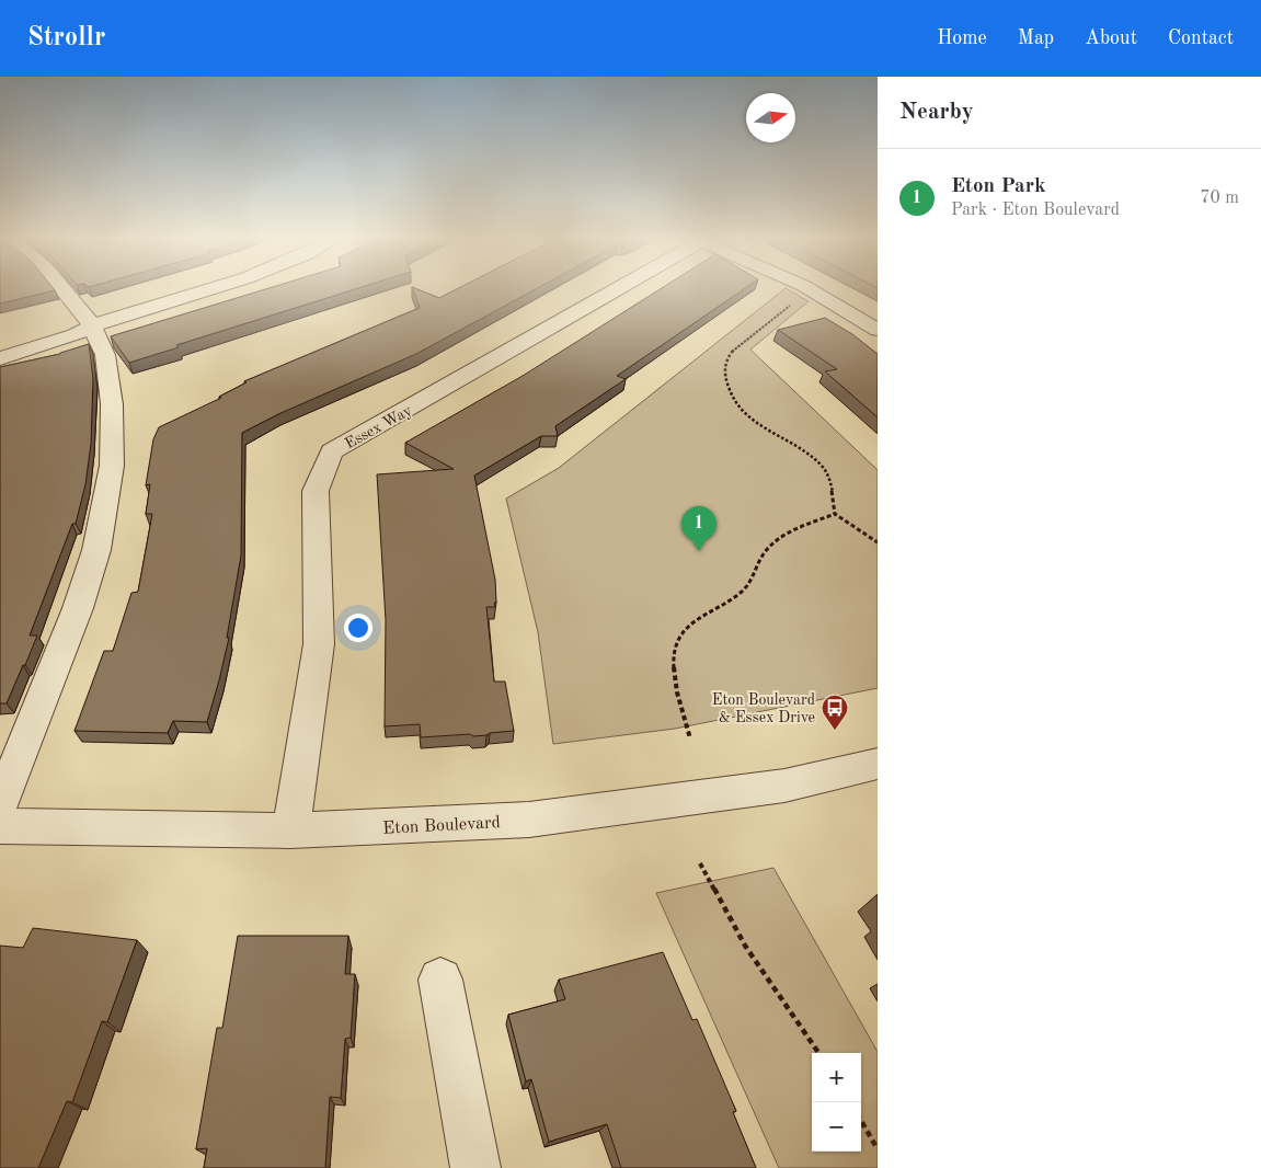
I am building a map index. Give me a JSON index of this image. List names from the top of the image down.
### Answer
{
  "streets": {
    "street": ["Essex Way", "Eton Boulevard"]
  },
  "crossings": [
    ["Essex Way", "Eton Boulevard"]
  ],
  "places": {
    "bus stop": ["Eton Boulevard & Essex Drive"]
  },
  "north": "right",
  "page": {
    "header": "Strollr",
    "nav": [
      "Home",
      "Map",
      "About",
      "Contact"
    ],
    "heading": "Nearby",
    "list": [
      {
        "mark": "1",
        "name": "Eton Park",
        "note": "Park · Eton Boulevard",
        "value": "70 m"
      }
    ],
    "pins": "1",
    "map_buttons": ["+", "−"]
  }
}
